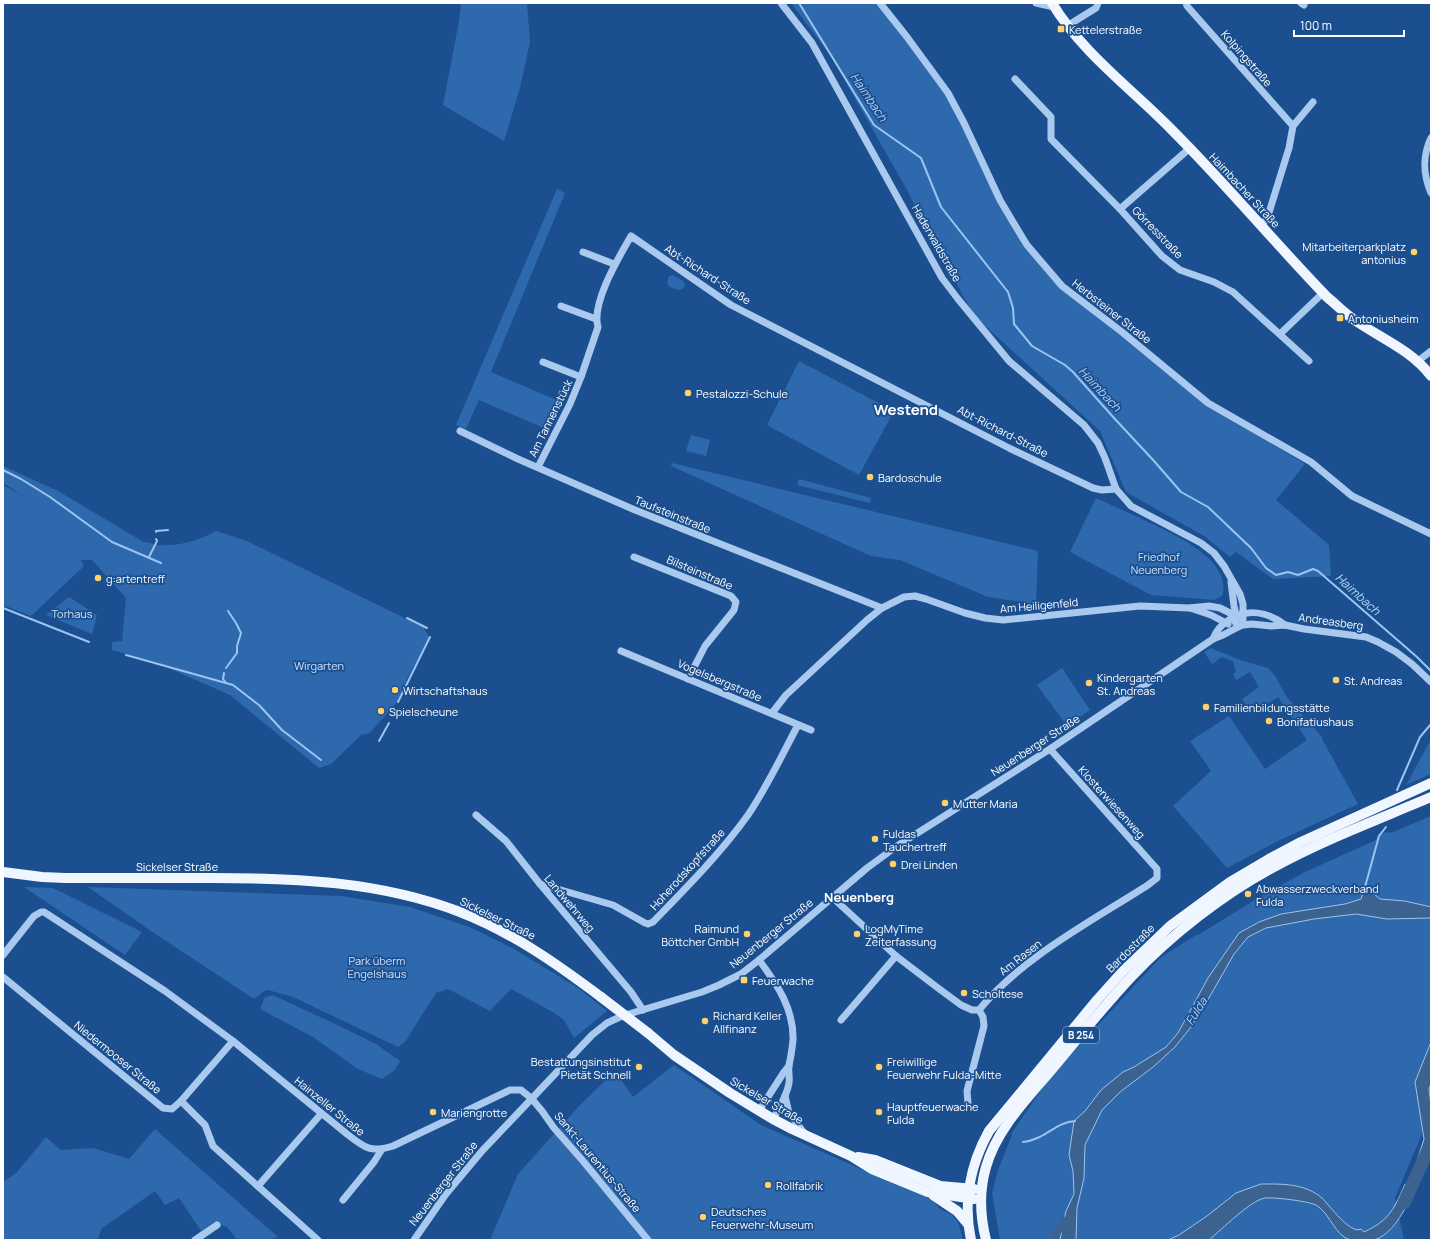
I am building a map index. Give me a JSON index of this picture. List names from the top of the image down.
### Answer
{
  "streets": {
    "main road": [
      "Haimbacher Straße",
      "Sickelser Straße",
      "Bardostraße",
      "B 254"
    ],
    "street": [
      "Kolpingstraße",
      "Görresstraße",
      "Haderwaldstraße",
      "Abt-Richard-Straße",
      "Herbsteiner Straße",
      "Am Tannenstück",
      "Taufsteinstraße",
      "Bilsteinstraße",
      "Am Heiligenfeld",
      "Andreasberg",
      "Vogelsbergstraße",
      "Neuenberger Straße",
      "Klosterwiesenweg",
      "Hoherodskopfstraße",
      "Landwehrweg",
      "Am Rasen",
      "Niedermooser Straße",
      "Hainzeller Straße",
      "Sankt-Laurentius-Straße"
    ]
  },
  "crossings": [
    ["Haimbacher Straße", "Görresstraße"],
    ["Haderwaldstraße", "Abt-Richard-Straße"],
    ["Abt-Richard-Straße", "Am Tannenstück"],
    ["Am Tannenstück", "Taufsteinstraße"],
    ["Taufsteinstraße", "Am Heiligenfeld"],
    ["Bilsteinstraße", "Vogelsbergstraße"],
    ["Am Heiligenfeld", "Andreasberg"],
    ["Am Heiligenfeld", "Vogelsbergstraße"],
    ["Am Heiligenfeld", "Neuenberger Straße"],
    ["Andreasberg", "Neuenberger Straße"],
    ["Vogelsbergstraße", "Hoherodskopfstraße"],
    ["Neuenberger Straße", "Klosterwiesenweg"],
    ["Neuenberger Straße", "Landwehrweg"],
    ["Neuenberger Straße", "Hainzeller Straße"],
    ["Neuenberger Straße", "Sankt-Laurentius-Straße"],
    ["Klosterwiesenweg", "Am Rasen"],
    ["Sickelser Straße", "Bardostraße"],
    ["Hoherodskopfstraße", "Landwehrweg"],
    ["Hainzeller Straße", "Sankt-Laurentius-Straße"]
  ],
  "districts": ["Westend", "Neuenberg"],
  "water": ["Haimbach", "Fulda"],
  "parks": [
    "Friedhof Neuenberg",
    "Torhaus",
    "Wirgarten",
    "Park überm Engelshaus"
  ],
  "places": {
    "transit": ["Kettelerstraße", "Antoniusheim", "Feuerwache"],
    "other": [
      "Mitarbeiterparkplatz antonius",
      "Pestalozzi-Schule",
      "Bardoschule",
      "g:artentreff",
      "St. Andreas",
      "Kindergarten St. Andreas",
      "Wirtschaftshaus",
      "Familienbildungsstätte",
      "Spielscheune",
      "Bonifatiushaus",
      "Mutter Maria",
      "Fuldas Tauchertreff",
      "Drei Linden",
      "Abwasserzweckverband Fulda",
      "Raimund Böttcher GmbH",
      "LogMyTime Zeiterfassung",
      "Scholtese",
      "Richard Keller Allfinanz",
      "Bestattungsinstitut Pietät Schnell",
      "Freiwillige Feuerwehr Fulda-Mitte",
      "Mariengrotte",
      "Hauptfeuerwache Fulda",
      "Rollfabrik",
      "Deutsches Feuerwehr-Museum"
    ]
  },
  "scale_bar": "100 m"
}
